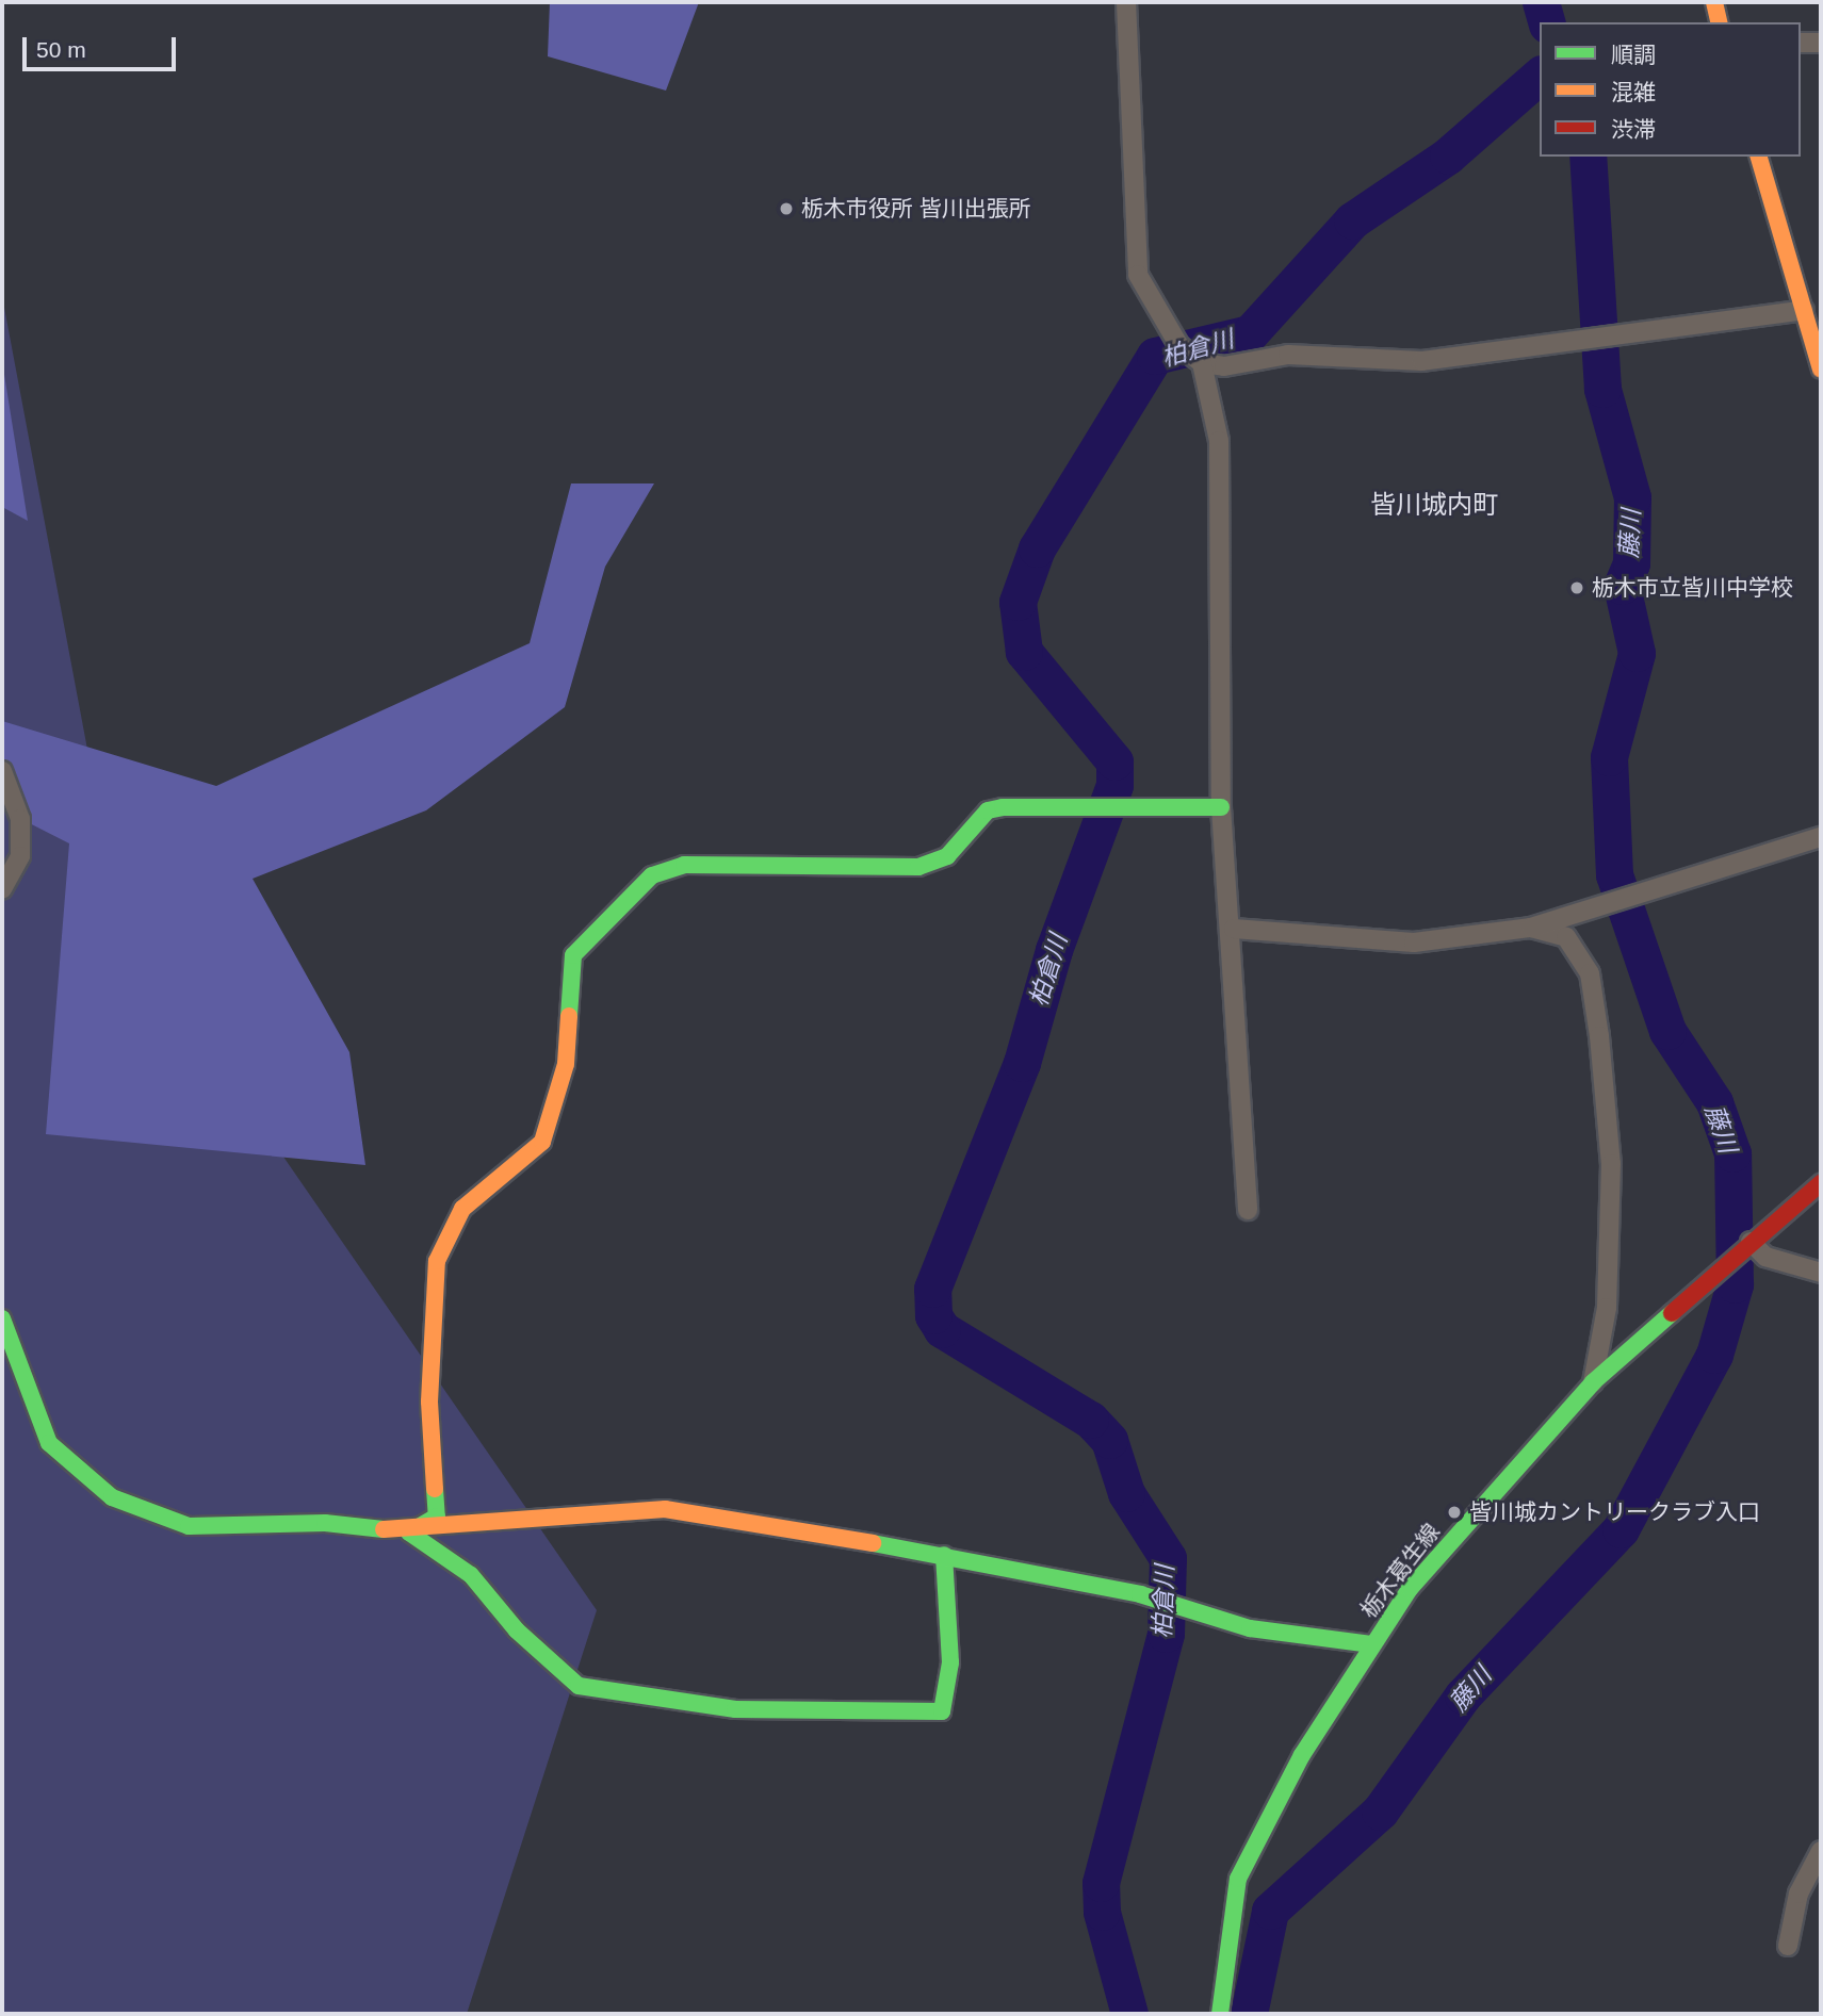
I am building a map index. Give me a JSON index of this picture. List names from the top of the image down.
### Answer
{
  "streets": {
    "street": ["栃木葛生線"]
  },
  "districts": ["皆川城内町"],
  "water": ["柏倉川", "藤川"],
  "places": ["栃木市役所 皆川出張所", "栃木市立皆川中学校", "皆川城カントリークラブ入口"],
  "legend": ["順調", "混雑", "渋滞"],
  "scale_bar": "50 m"
}
